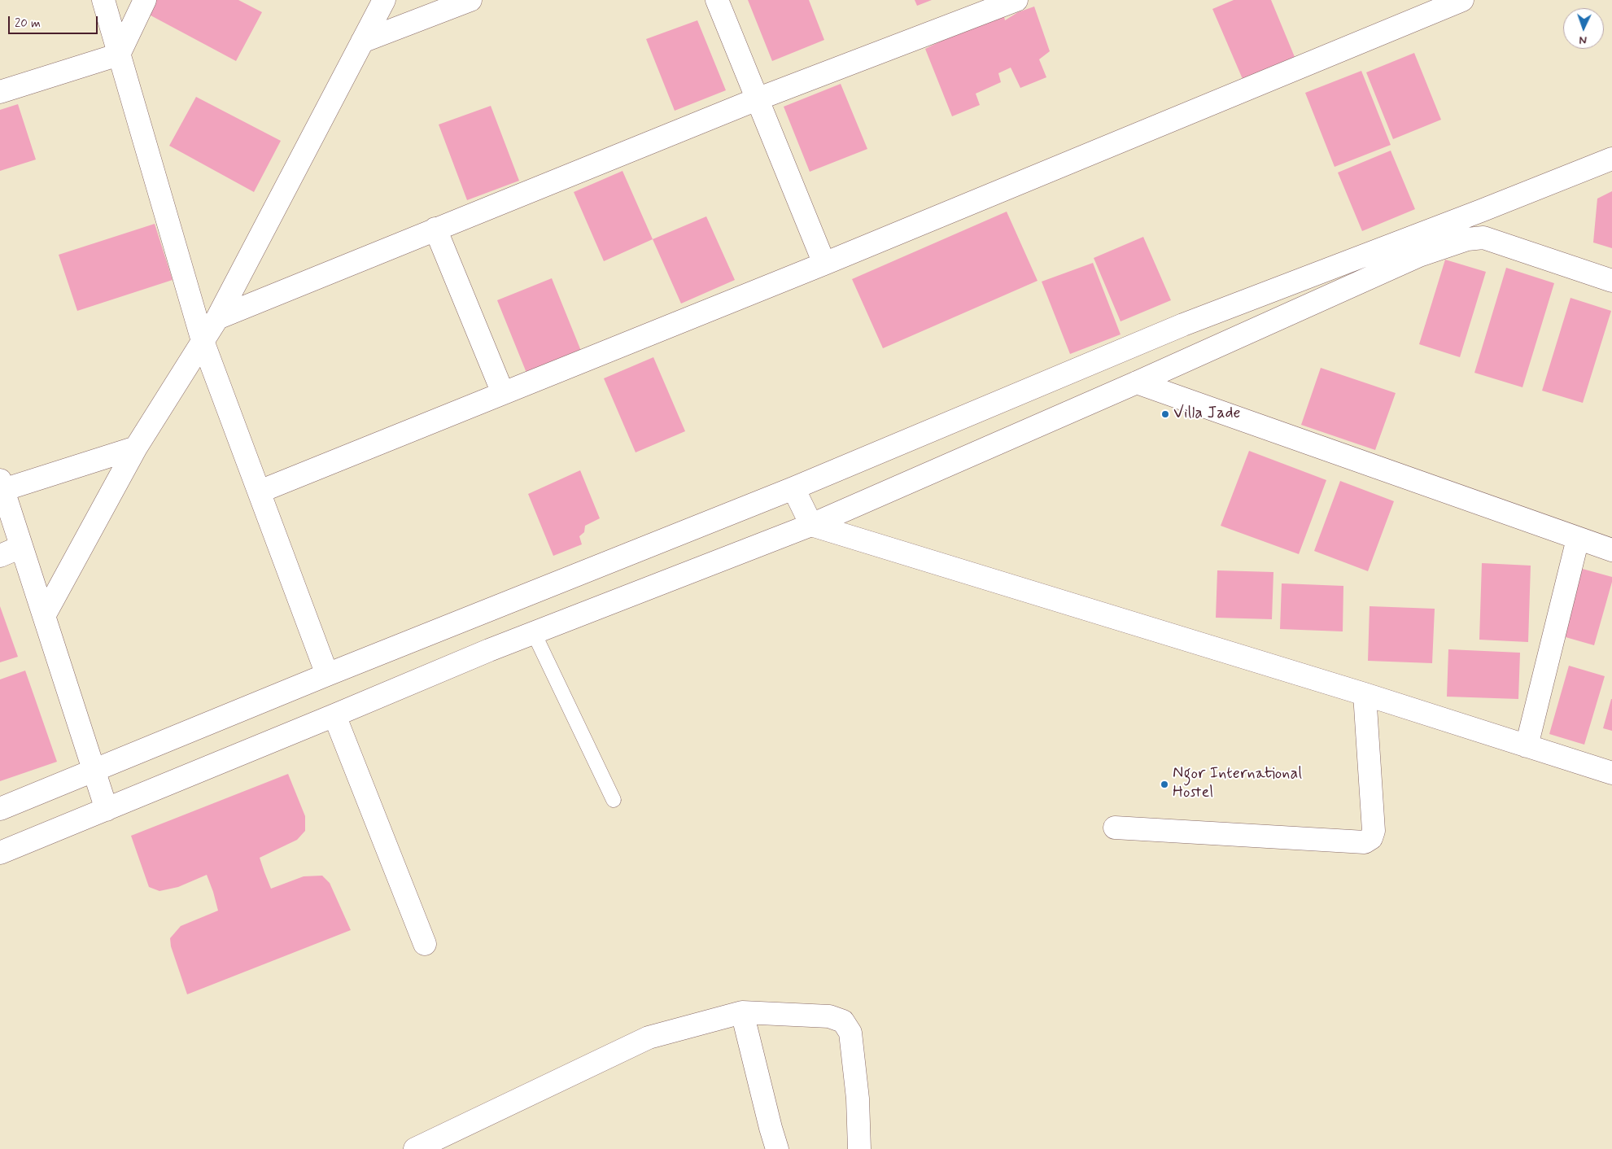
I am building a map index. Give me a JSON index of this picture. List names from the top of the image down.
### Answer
{
  "places": ["Villa Jade", "Ngor International Hostel"],
  "scale_bar": "20 m",
  "north": "bottom"
}
